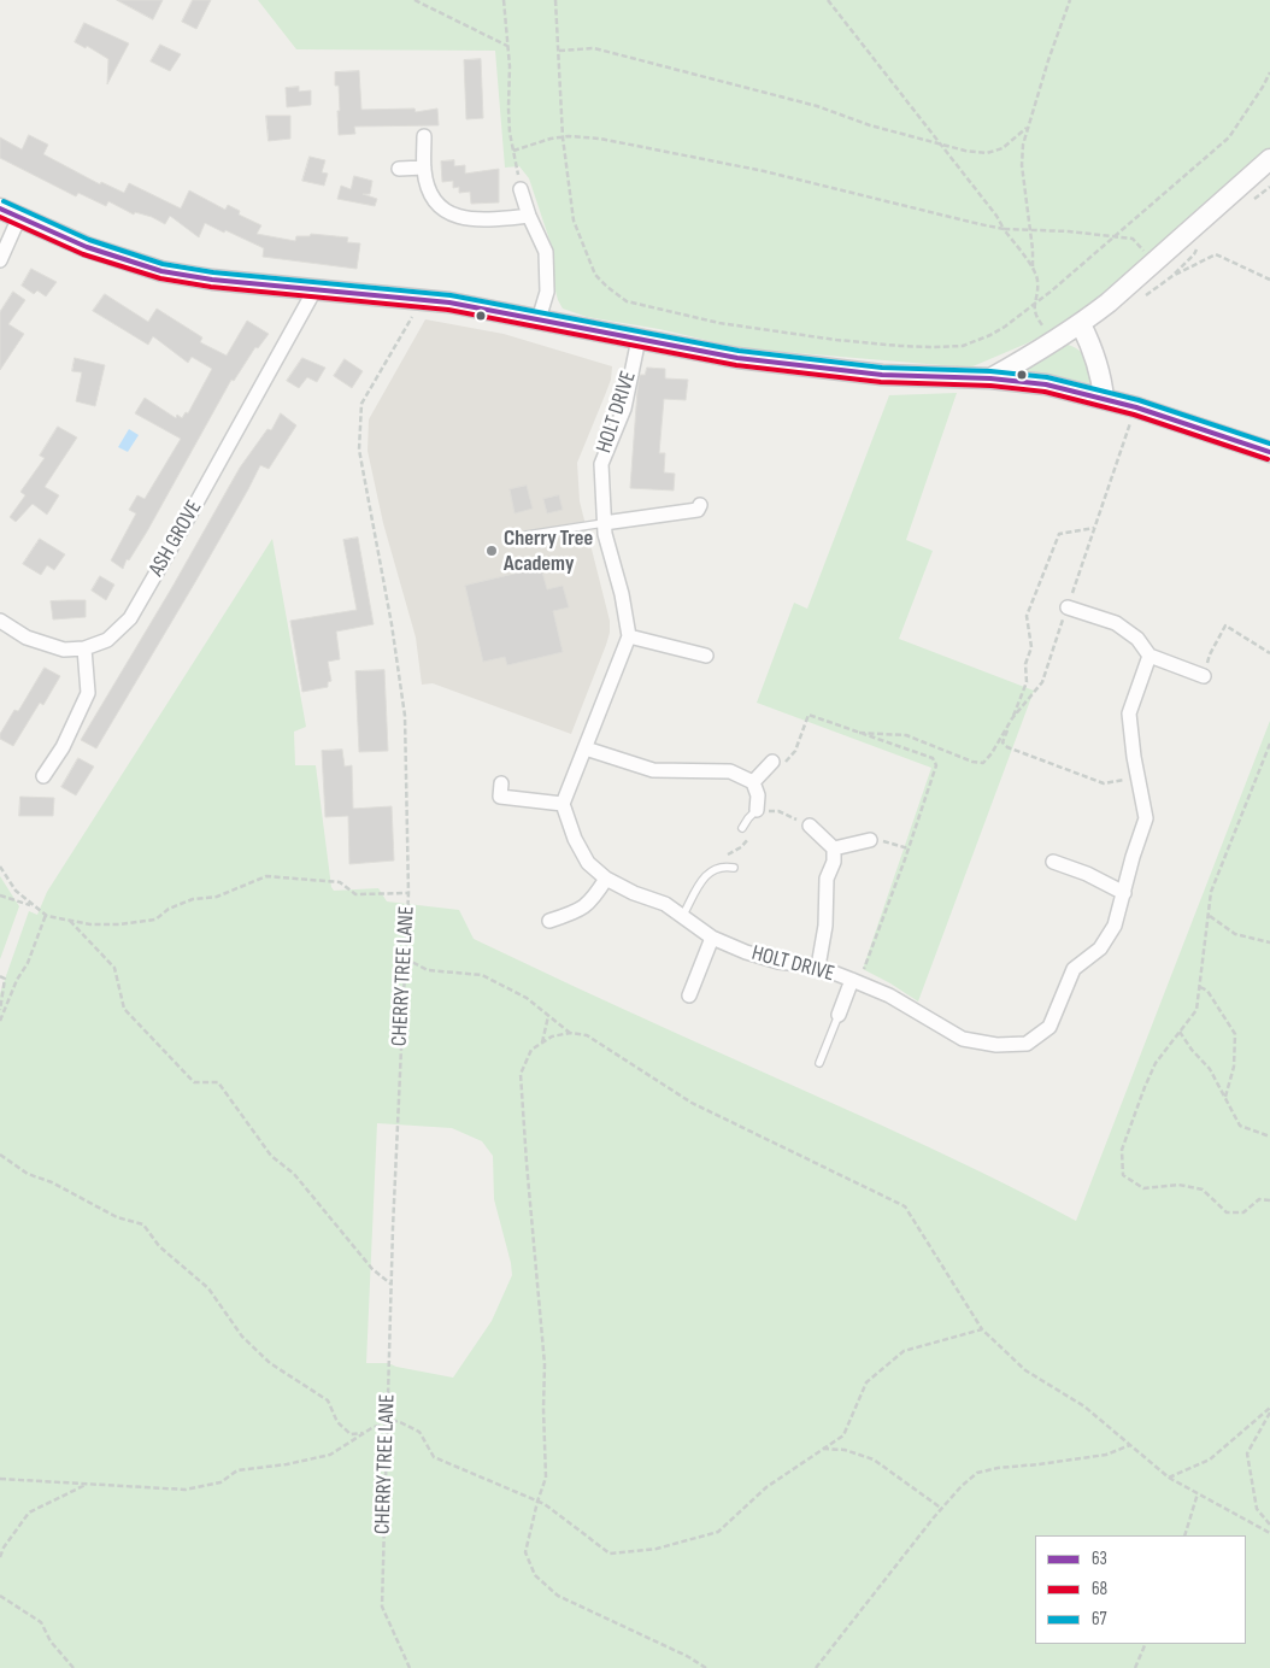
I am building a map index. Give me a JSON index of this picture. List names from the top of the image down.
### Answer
{
  "streets": {
    "street": ["HOLT DRIVE", "ASH GROVE"],
    "path": ["CHERRY TREE LANE"]
  },
  "places": ["Cherry Tree Academy"],
  "lines": ["transit line 67", "transit line 63", "transit line 68"],
  "legend": ["63", "68", "67"]
}
